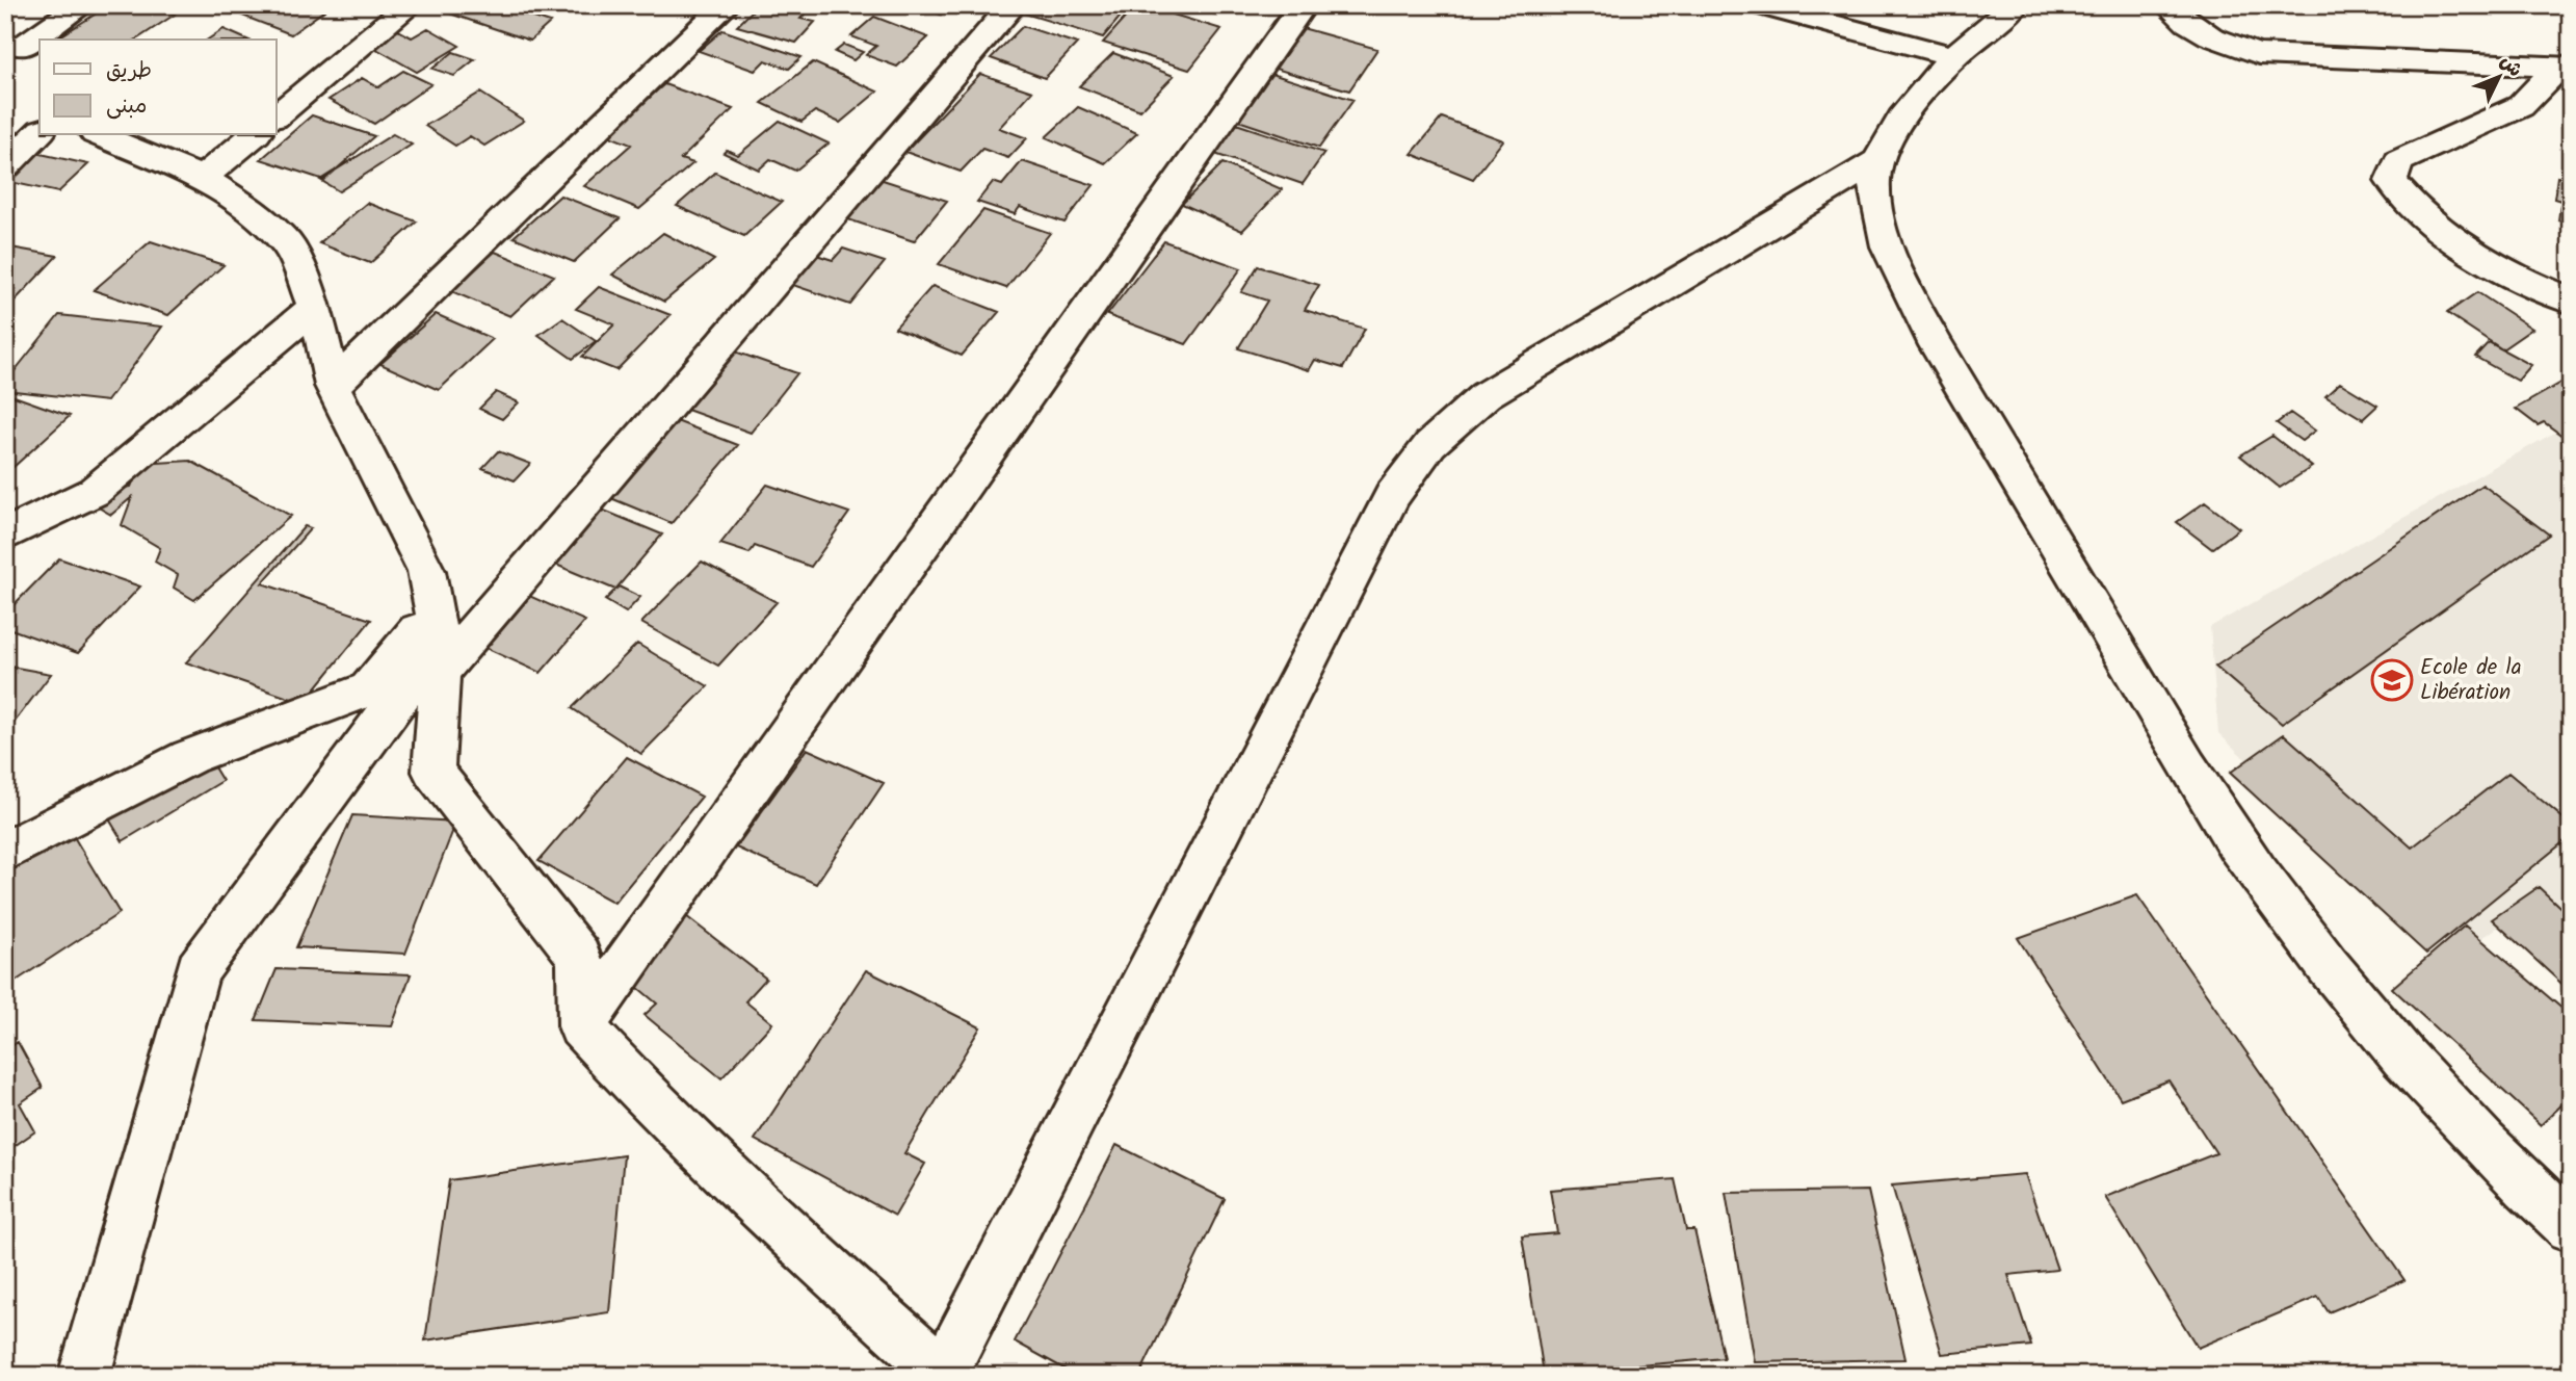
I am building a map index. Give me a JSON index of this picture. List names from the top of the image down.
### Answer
{
  "places": {
    "school or university": ["Ecole de la Libération"]
  },
  "legend": ["طريق", "مبنى"],
  "north": "top right"
}
